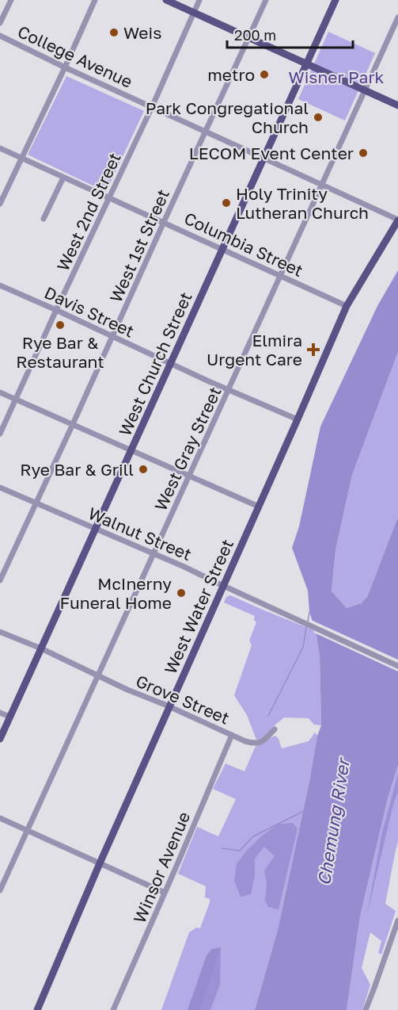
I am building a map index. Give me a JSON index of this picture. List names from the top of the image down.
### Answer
{
  "streets": {
    "main road": ["West Church Street", "West Water Street"],
    "street": [
      "College Avenue",
      "West 2nd Street",
      "Columbia Street",
      "West 1st Street",
      "Davis Street",
      "West Gray Street",
      "Walnut Street",
      "Grove Street",
      "Winsor Avenue"
    ]
  },
  "crossings": [
    ["College Avenue", "West 2nd Street"],
    ["College Avenue", "West 1st Street"],
    ["College Avenue", "West Church Street"],
    ["College Avenue", "West Gray Street"],
    ["College Avenue", "West Water Street"],
    ["West 2nd Street", "Columbia Street"],
    ["West 2nd Street", "Davis Street"],
    ["Columbia Street", "West 1st Street"],
    ["Columbia Street", "West Church Street"],
    ["Columbia Street", "West Gray Street"],
    ["Columbia Street", "West Water Street"],
    ["West 1st Street", "Davis Street"],
    ["West 1st Street", "Walnut Street"],
    ["Davis Street", "West Church Street"],
    ["Davis Street", "West Gray Street"],
    ["Davis Street", "West Water Street"],
    ["West Church Street", "Walnut Street"],
    ["West Church Street", "Grove Street"],
    ["West Gray Street", "Walnut Street"],
    ["West Gray Street", "Grove Street"],
    ["Walnut Street", "West Water Street"],
    ["West Water Street", "Grove Street"],
    ["Grove Street", "Winsor Avenue"]
  ],
  "water": ["Chemung River"],
  "parks": ["Wisner Park"],
  "places": {
    "other": [
      "Weis",
      "metro",
      "Park Congregational Church",
      "LECOM Event Center",
      "Holy Trinity Lutheran Church",
      "Rye Bar & Restaurant",
      "Rye Bar & Grill",
      "McInerny Funeral Home"
    ],
    "health": ["Elmira Urgent Care"]
  },
  "scale_bar": "200 m"
}
